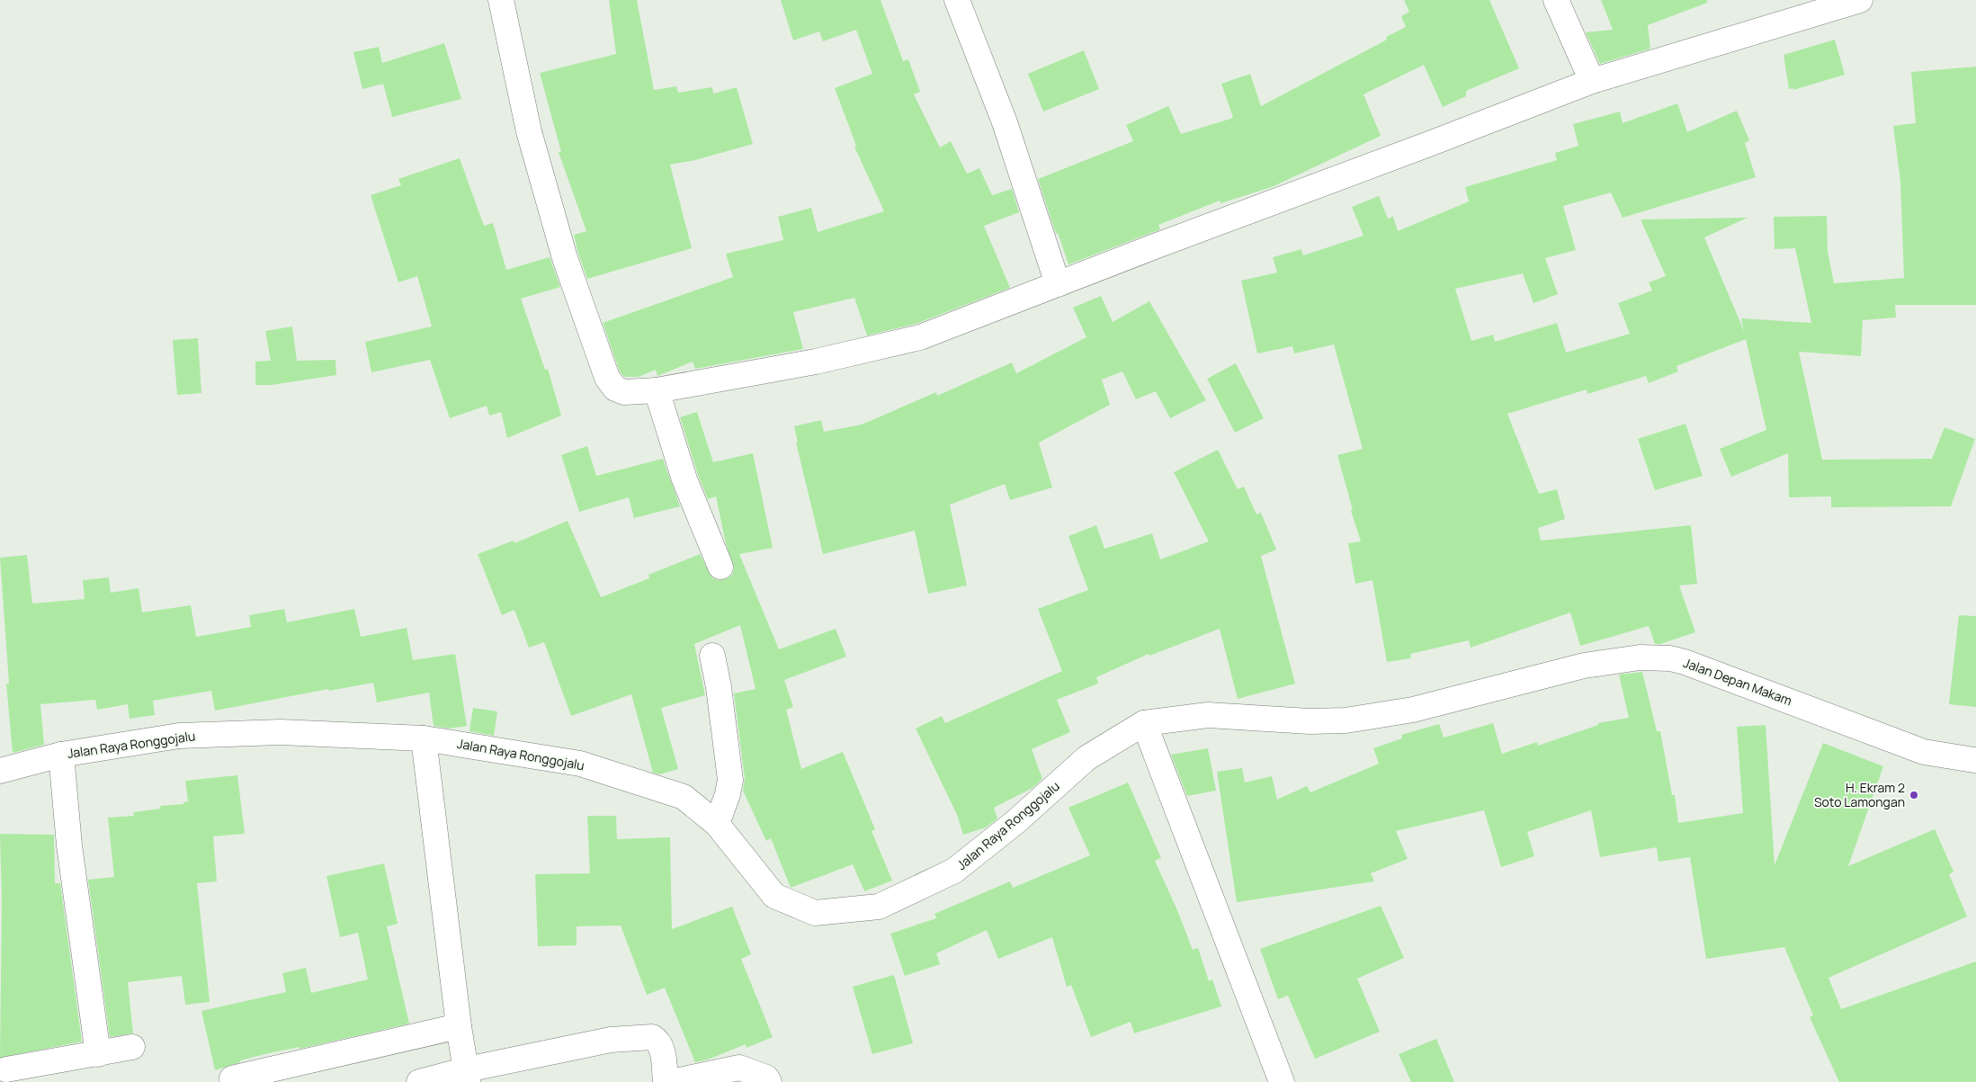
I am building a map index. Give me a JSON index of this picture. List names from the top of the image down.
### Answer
{
  "streets": {
    "street": ["Jalan Depan Makam", "Jalan Raya Ronggojalu"]
  },
  "crossings": [
    ["Jalan Depan Makam", "Jalan Raya Ronggojalu"]
  ],
  "places": ["H. Ekram 2 Soto Lamongan"]
}
